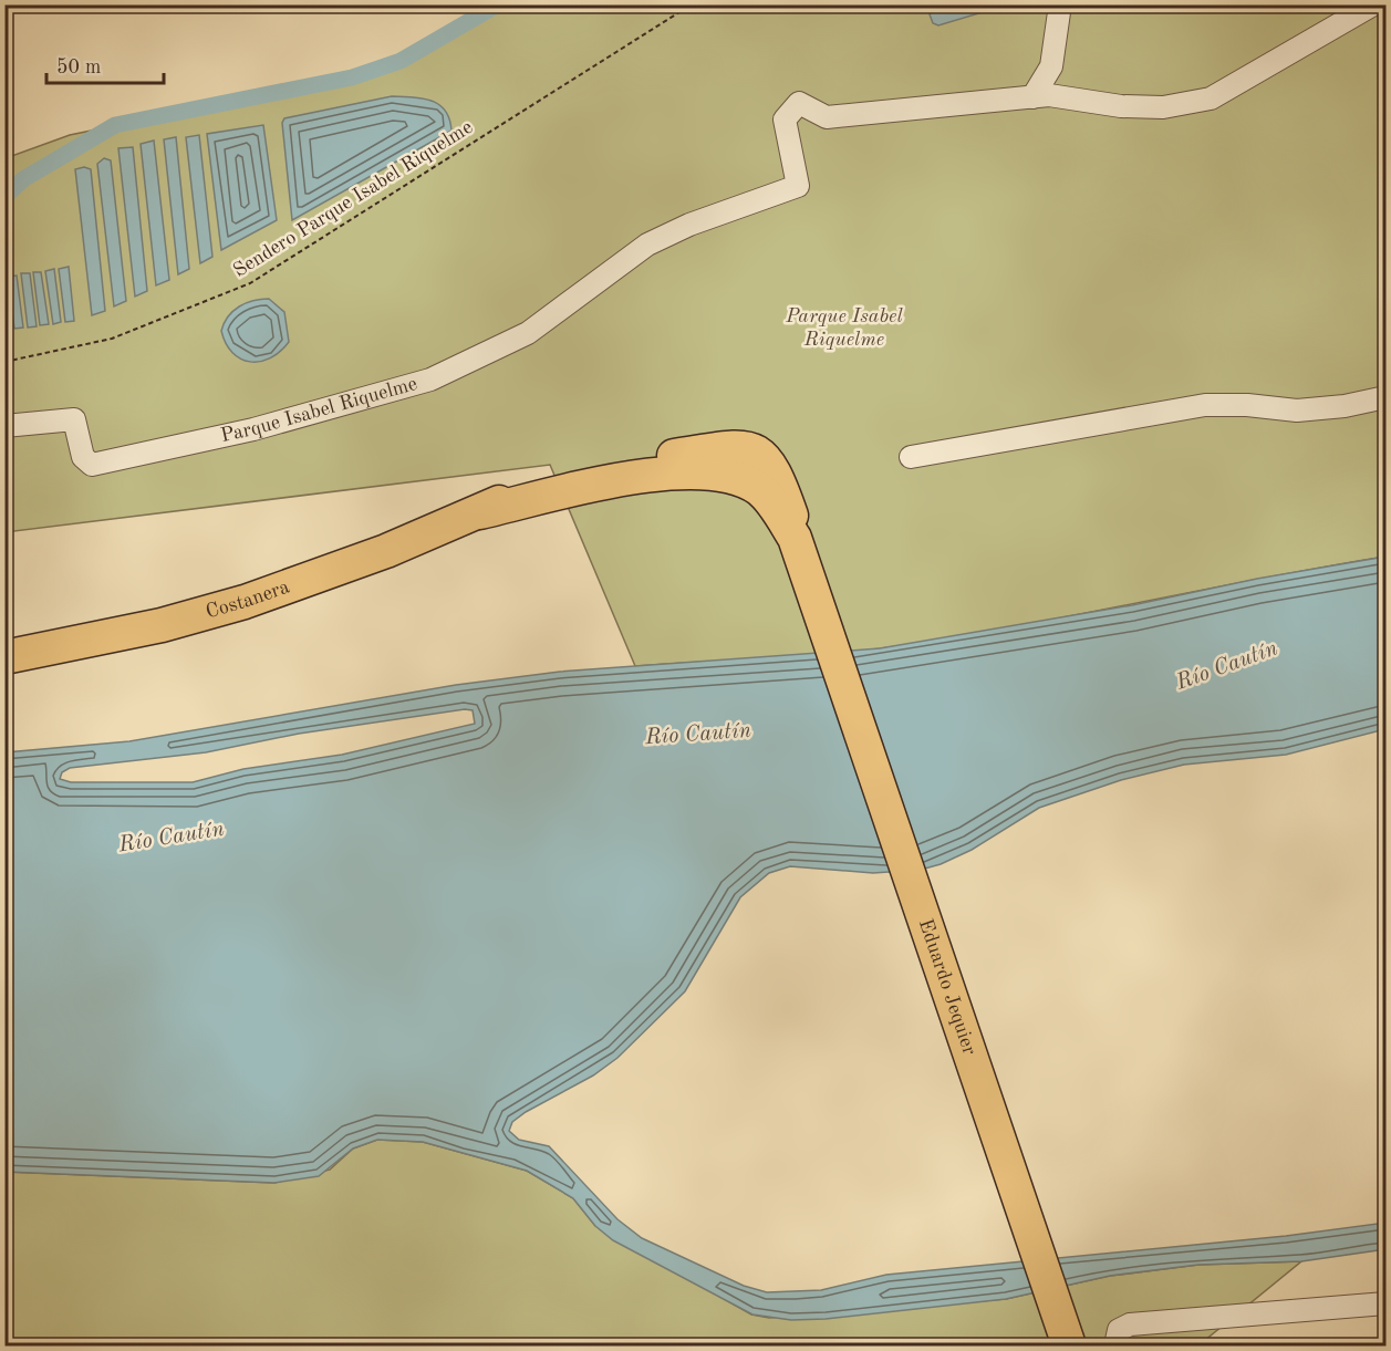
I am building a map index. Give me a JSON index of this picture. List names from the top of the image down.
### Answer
{
  "streets": {
    "highway": ["Costanera", "Eduardo Jequier"],
    "street": ["Parque Isabel Riquelme"],
    "path": ["Sendero Parque Isabel Riquelme"]
  },
  "crossings": [
    ["Costanera", "Eduardo Jequier"]
  ],
  "water": ["Río Cautín"],
  "parks": ["Parque Isabel Riquelme"],
  "scale_bar": "50 m"
}
